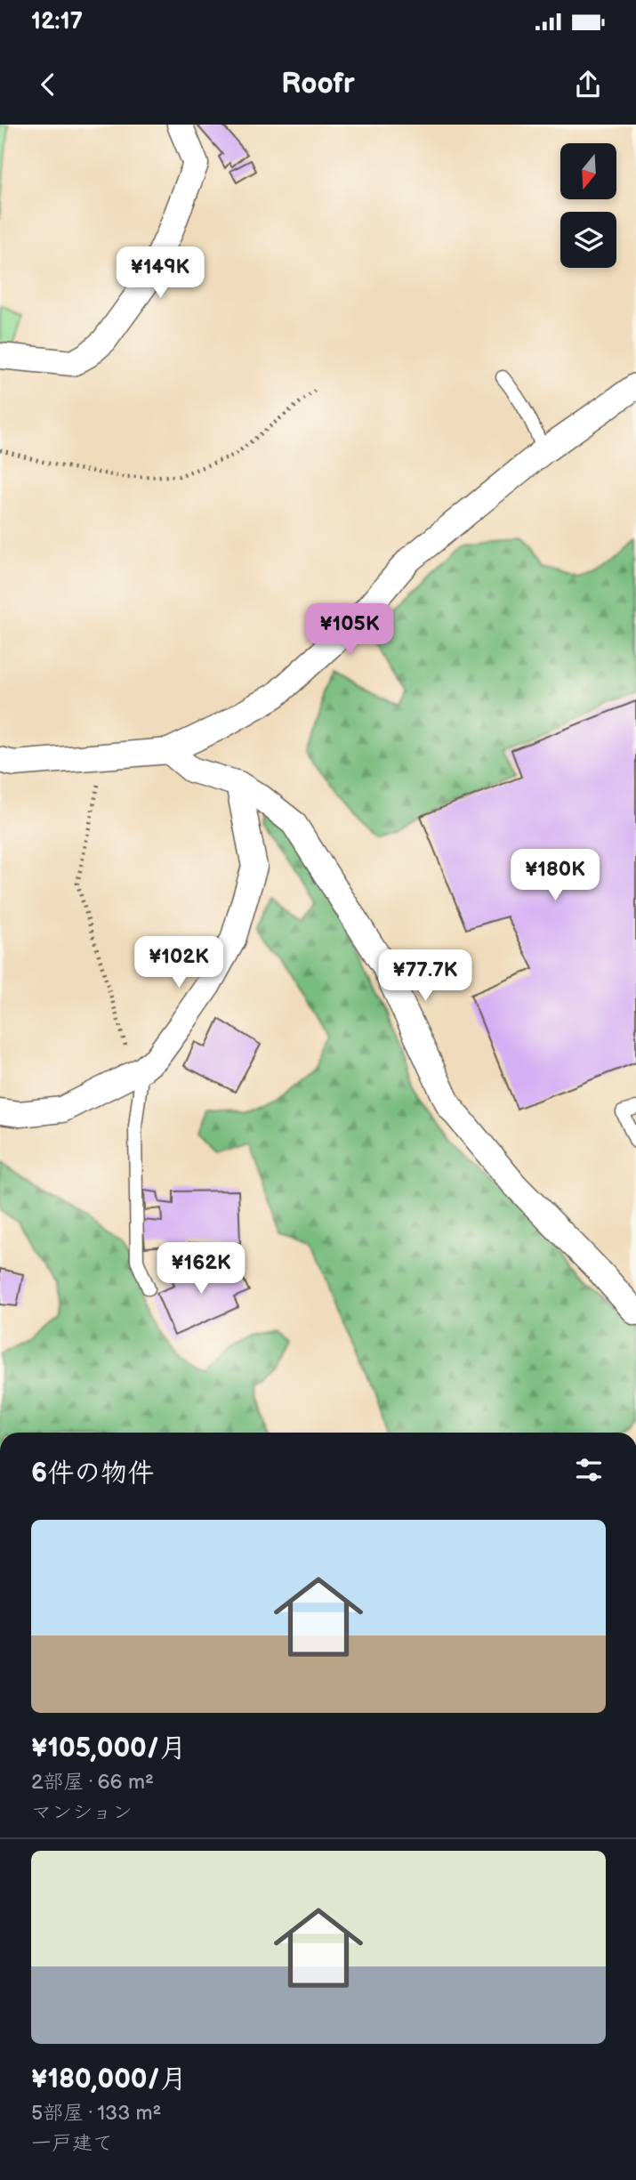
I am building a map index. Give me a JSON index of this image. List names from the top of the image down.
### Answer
{
  "north": "bottom",
  "page": {
    "status": "12:17",
    "header": "Roofr",
    "price": [
      "¥149K",
      "¥105K",
      "¥180K",
      "¥102K",
      "¥77.7K",
      "¥162K"
    ],
    "heading": "6件の物件",
    "list": [
      {
        "name": "¥105,000/月",
        "note": "2部屋 · 66 m² · マンション"
      },
      {
        "name": "¥180,000/月",
        "note": "5部屋 · 133 m² · 一戸建て"
      }
    ]
  }
}
